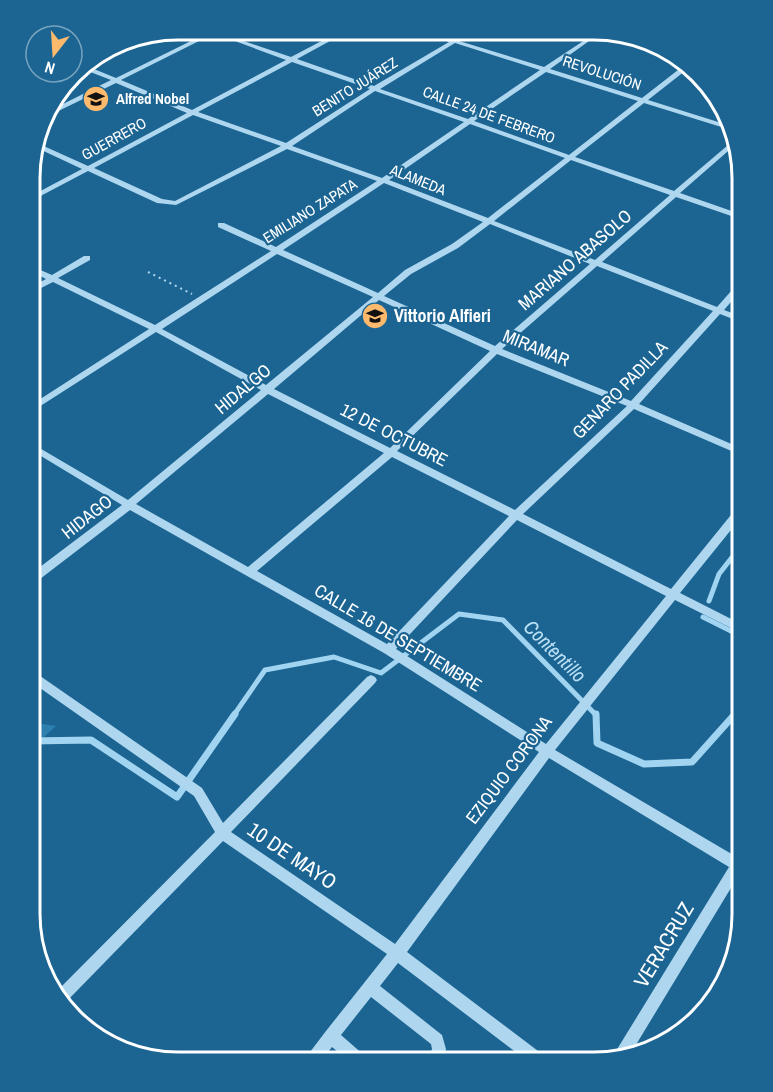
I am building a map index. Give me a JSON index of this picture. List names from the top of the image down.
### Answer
{
  "streets": {
    "street": [
      "REVOLUCIÓN",
      "BENITO JUÁREZ",
      "CALLE 24 DE FEBRERO",
      "GUERRERO",
      "ALAMEDA",
      "EMILIANO ZAPATA",
      "MARIANO ABASOLO",
      "MIRAMAR",
      "HIDALGO",
      "GENARO PADILLA",
      "12 DE OCTUBRE",
      "HIDAGO",
      "CALLE 16 DE SEPTIEMBRE",
      "EZIQUIO CORONA",
      "10 DE MAYO",
      "VERACRUZ"
    ]
  },
  "crossings": [
    ["REVOLUCIÓN", "BENITO JUÁREZ"],
    ["REVOLUCIÓN", "EMILIANO ZAPATA"],
    ["REVOLUCIÓN", "HIDALGO"],
    ["BENITO JUÁREZ", "CALLE 24 DE FEBRERO"],
    ["BENITO JUÁREZ", "ALAMEDA"],
    ["CALLE 24 DE FEBRERO", "GUERRERO"],
    ["CALLE 24 DE FEBRERO", "EMILIANO ZAPATA"],
    ["CALLE 24 DE FEBRERO", "MARIANO ABASOLO"],
    ["CALLE 24 DE FEBRERO", "HIDALGO"],
    ["GUERRERO", "ALAMEDA"],
    ["ALAMEDA", "EMILIANO ZAPATA"],
    ["ALAMEDA", "MARIANO ABASOLO"],
    ["ALAMEDA", "HIDALGO"],
    ["ALAMEDA", "GENARO PADILLA"],
    ["EMILIANO ZAPATA", "MIRAMAR"],
    ["EMILIANO ZAPATA", "12 DE OCTUBRE"],
    ["MARIANO ABASOLO", "MIRAMAR"],
    ["MARIANO ABASOLO", "12 DE OCTUBRE"],
    ["MARIANO ABASOLO", "CALLE 16 DE SEPTIEMBRE"],
    ["MIRAMAR", "HIDALGO"],
    ["MIRAMAR", "GENARO PADILLA"],
    ["HIDALGO", "12 DE OCTUBRE"],
    ["HIDALGO", "HIDAGO"],
    ["HIDALGO", "CALLE 16 DE SEPTIEMBRE"],
    ["GENARO PADILLA", "12 DE OCTUBRE"],
    ["GENARO PADILLA", "CALLE 16 DE SEPTIEMBRE"],
    ["12 DE OCTUBRE", "EZIQUIO CORONA"],
    ["HIDAGO", "CALLE 16 DE SEPTIEMBRE"],
    ["CALLE 16 DE SEPTIEMBRE", "EZIQUIO CORONA"],
    ["EZIQUIO CORONA", "10 DE MAYO"]
  ],
  "water": ["Contentillo"],
  "places": {
    "school or university": ["Alfred Nobel", "Vittorio Alfieri"]
  },
  "north": "bottom"
}
